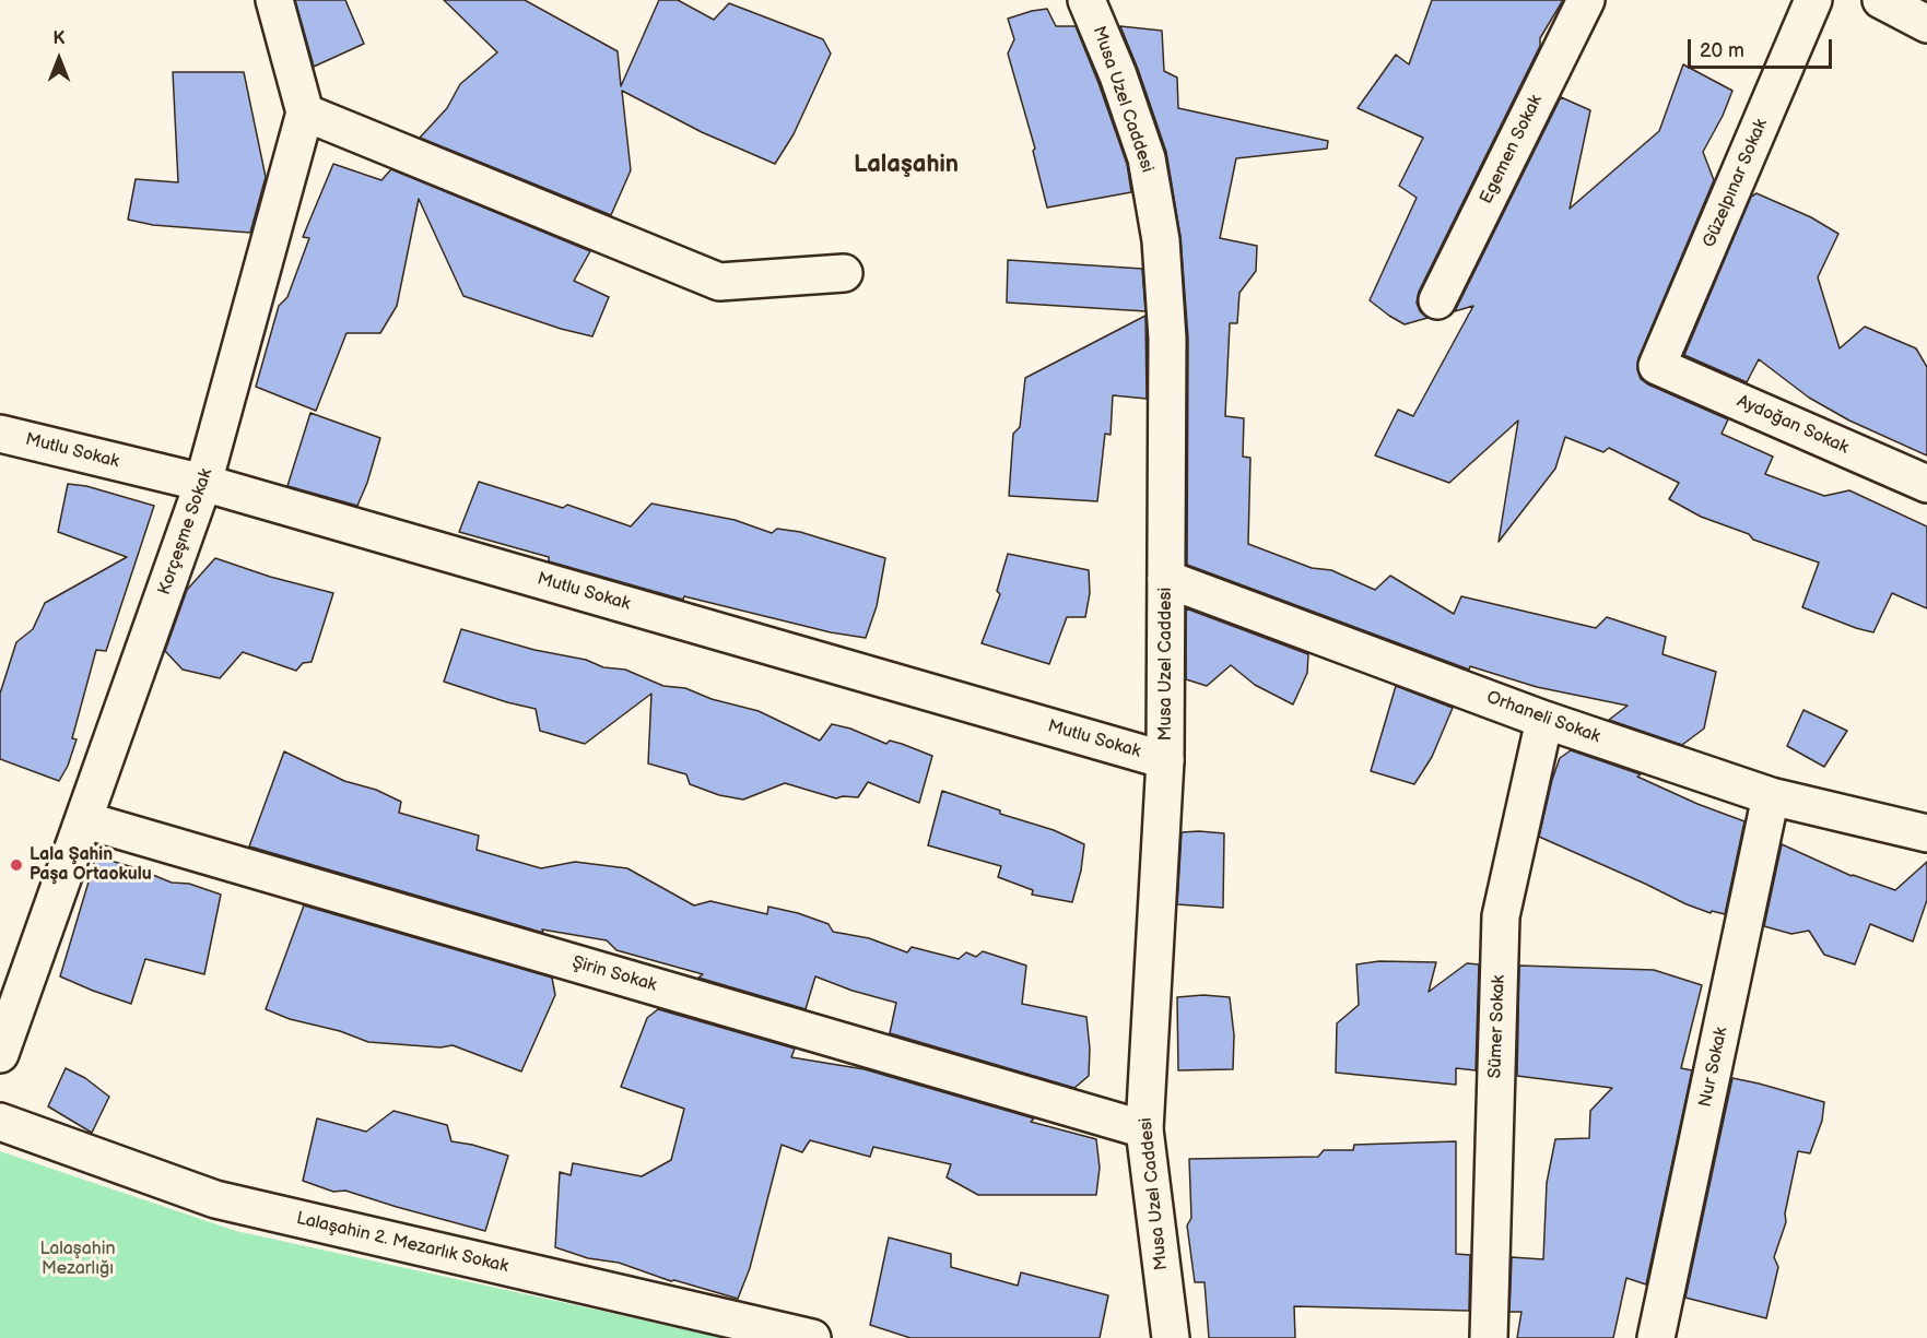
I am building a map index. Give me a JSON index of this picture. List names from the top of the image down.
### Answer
{
  "streets": {
    "street": [
      "Musa Uzel Caddesi",
      "Egemen Sokak",
      "Güzelpınar Sokak",
      "Aydoğan Sokak",
      "Mutlu Sokak",
      "Korçeşme Sokak",
      "Orhaneli Sokak",
      "Şirin Sokak",
      "Sümer Sokak",
      "Nur Sokak",
      "Lalaşahin 2. Mezarlık Sokak"
    ]
  },
  "crossings": [
    ["Musa Uzel Caddesi", "Mutlu Sokak"],
    ["Musa Uzel Caddesi", "Orhaneli Sokak"],
    ["Musa Uzel Caddesi", "Şirin Sokak"],
    ["Güzelpınar Sokak", "Aydoğan Sokak"],
    ["Mutlu Sokak", "Korçeşme Sokak"],
    ["Korçeşme Sokak", "Şirin Sokak"],
    ["Orhaneli Sokak", "Sümer Sokak"],
    ["Orhaneli Sokak", "Nur Sokak"]
  ],
  "districts": ["Lalaşahin"],
  "parks": ["Lalaşahin Mezarlığı"],
  "places": ["Lala Şahin Paşa Ortaokulu"],
  "scale_bar": "20 m",
  "north": "top"
}
